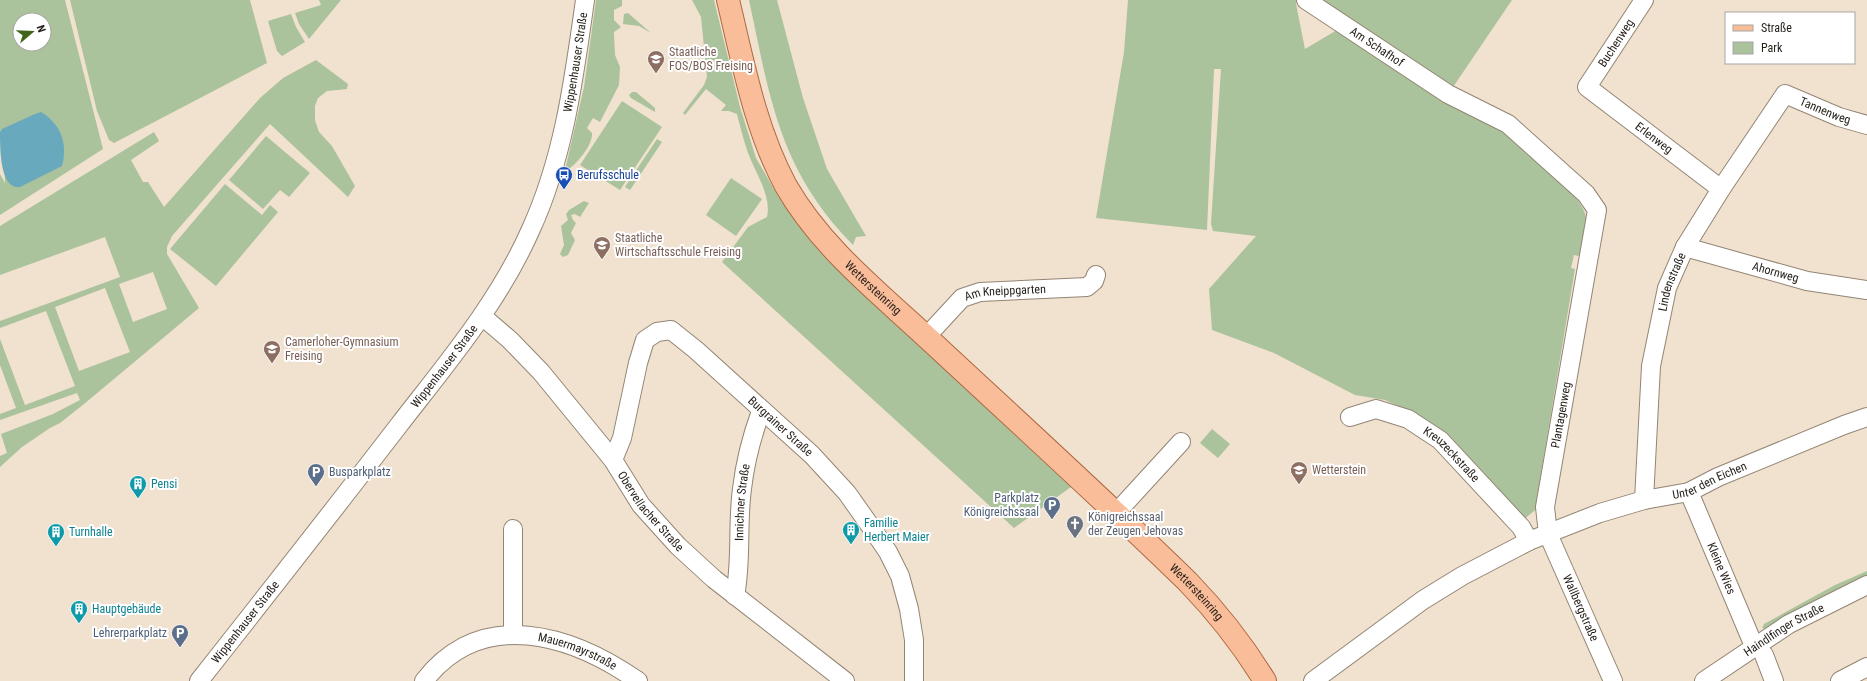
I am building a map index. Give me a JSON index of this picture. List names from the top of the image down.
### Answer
{
  "streets": {
    "main road": ["Wettersteinring"],
    "street": [
      "Buchenweg",
      "Am Schafhof",
      "Wippenhauser Straße",
      "Tannenweg",
      "Erlenweg",
      "Ahornweg",
      "Lindenstraße",
      "Am Kneippgarten",
      "Plantagenweg",
      "Burgrainer Straße",
      "Kreuzeckstraße",
      "Unter den Eichen",
      "Innichner Straße",
      "Obervellacher Straße",
      "Kleine Wies",
      "Wallbergstraße",
      "Haindlfinger Straße",
      "Mauermayrstraße"
    ]
  },
  "crossings": [
    ["Buchenweg", "Erlenweg"],
    ["Am Schafhof", "Plantagenweg"],
    ["Wippenhauser Straße", "Obervellacher Straße"],
    ["Tannenweg", "Lindenstraße"],
    ["Erlenweg", "Lindenstraße"],
    ["Ahornweg", "Lindenstraße"],
    ["Lindenstraße", "Unter den Eichen"],
    ["Wettersteinring", "Am Kneippgarten"],
    ["Plantagenweg", "Unter den Eichen"],
    ["Plantagenweg", "Wallbergstraße"],
    ["Burgrainer Straße", "Innichner Straße"],
    ["Burgrainer Straße", "Obervellacher Straße"],
    ["Unter den Eichen", "Kleine Wies"],
    ["Unter den Eichen", "Wallbergstraße"],
    ["Innichner Straße", "Obervellacher Straße"],
    ["Kleine Wies", "Haindlfinger Straße"]
  ],
  "places": {
    "school or university": [
      "Staatliche FOS/BOS Freising",
      "Staatliche Wirtschaftsschule Freising",
      "Camerloher-Gymnasium Freising",
      "Wetterstein"
    ],
    "bus stop": ["Berufsschule"],
    "parking": ["Busparkplatz", "Parkplatz Königreichssaal", "Lehrerparkplatz"],
    "building": [
      "Pensi",
      "Familie Herbert Maier",
      "Turnhalle",
      "Hauptgebäude"
    ],
    "church": ["Königreichssaal der Zeugen Jehovas"]
  },
  "legend": ["Straße", "Park"],
  "north": "right"
}
